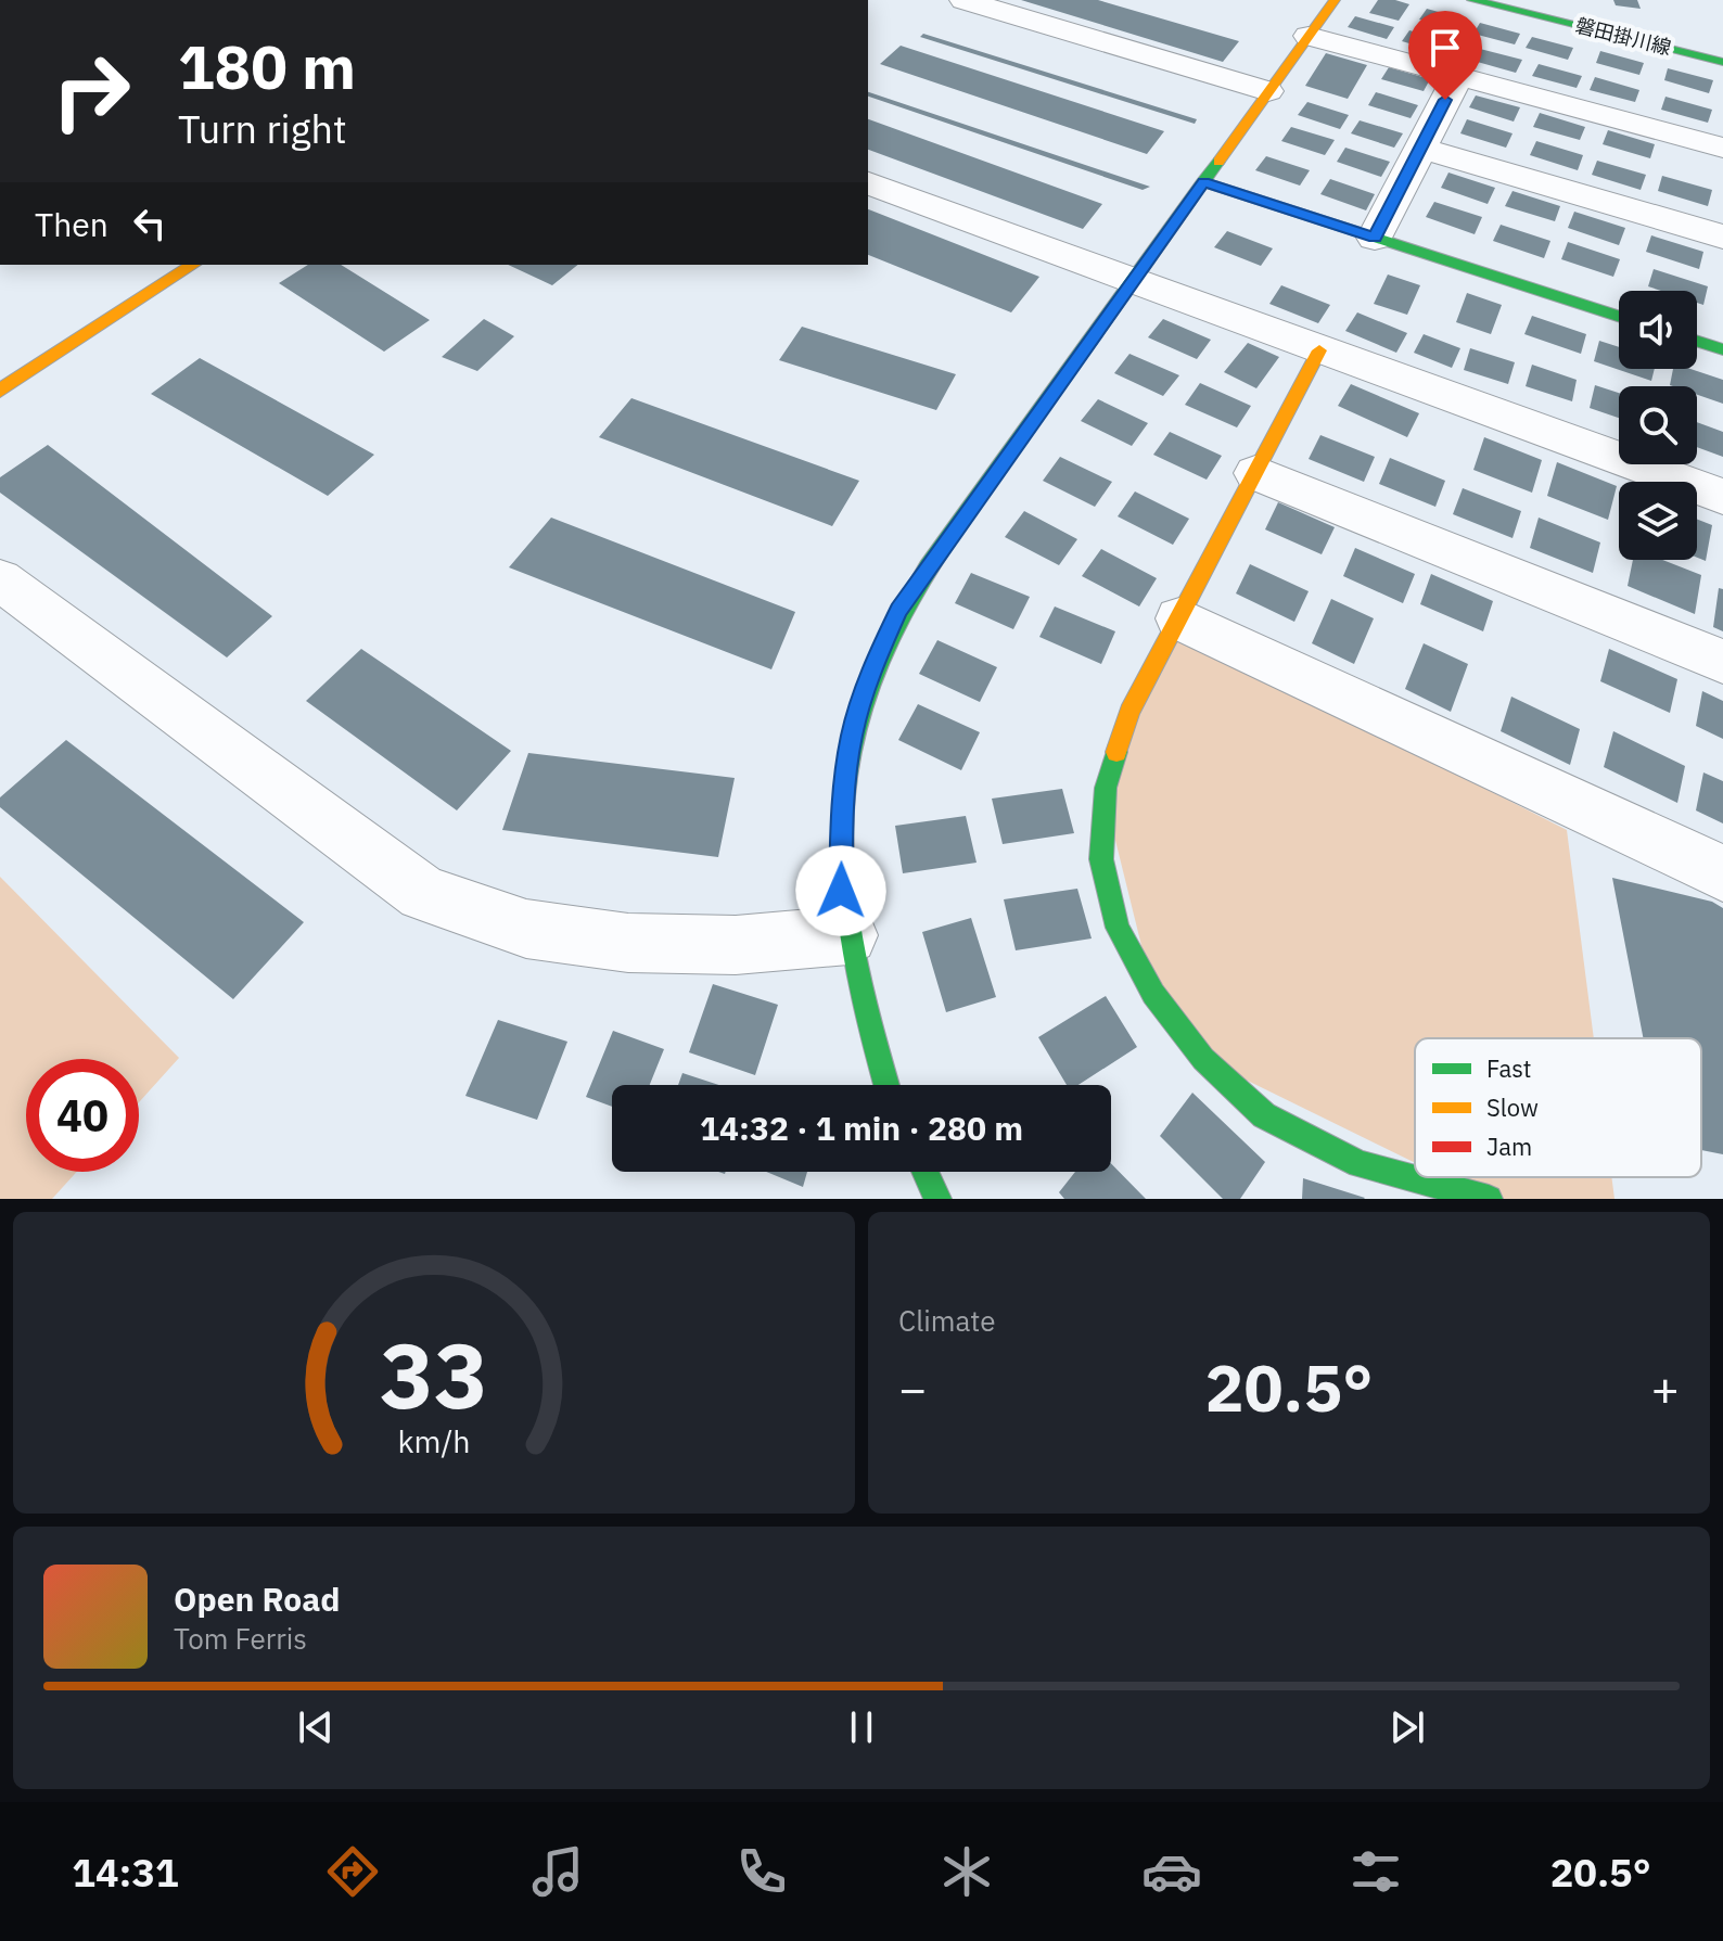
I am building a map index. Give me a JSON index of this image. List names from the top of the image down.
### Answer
{
  "streets": {
    "street": ["磐田掛川線"]
  },
  "legend": ["Fast", "Slow", "Jam"],
  "page": {
    "turn": ["180 m", "Turn right"],
    "then": "Then",
    "limit": "40",
    "trip": "14:32 · 1 min · 280 m",
    "tile": "Climate",
    "heat": ["−", "20.5°", "+"],
    "song": ["Open Road", "Tom Ferris"],
    "tabs": ["14:31", "20.5°"],
    "gauge": ["33", "km/h"]
  }
}
